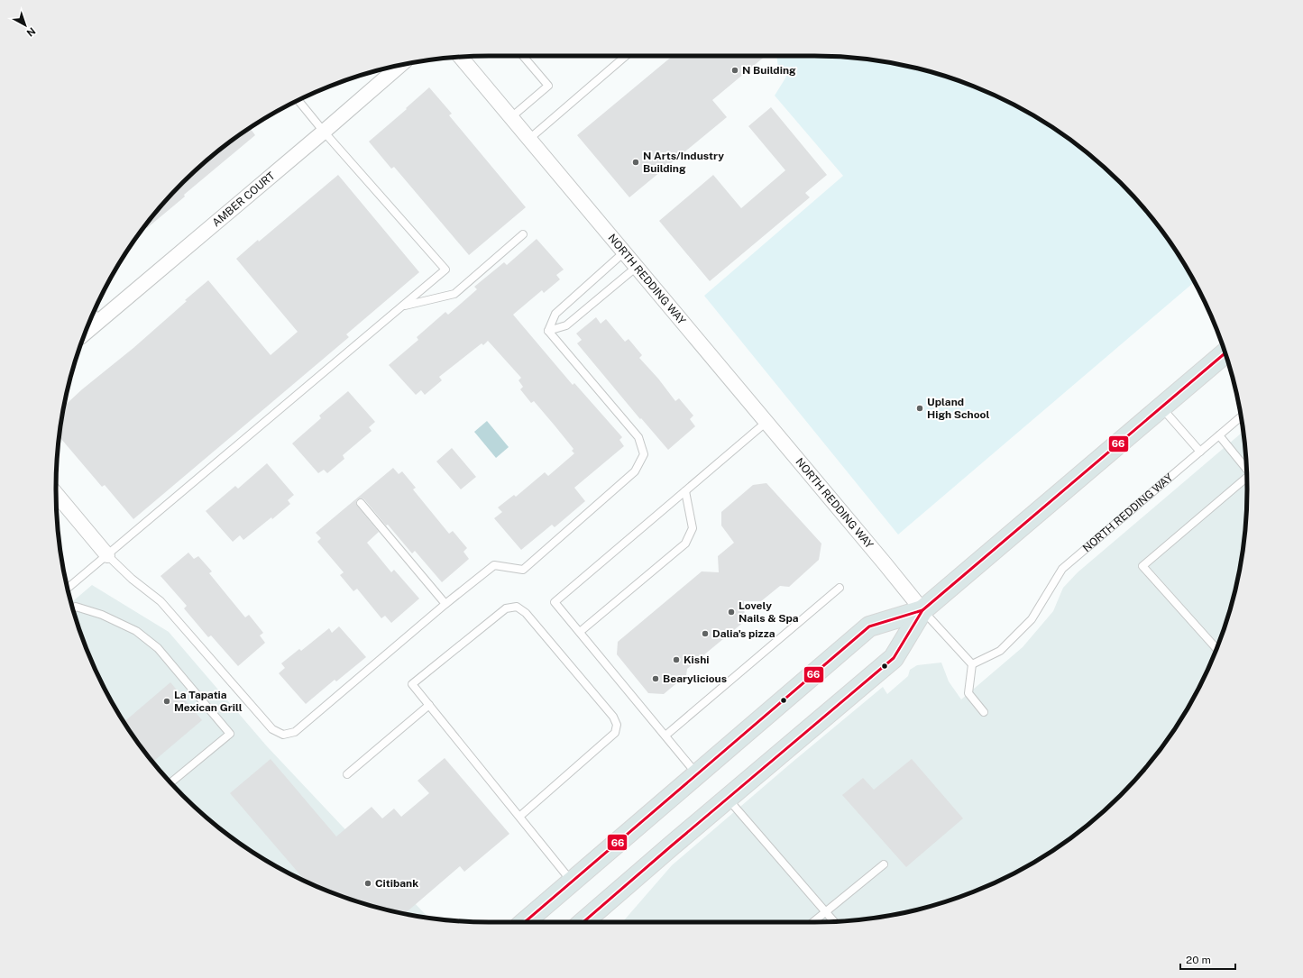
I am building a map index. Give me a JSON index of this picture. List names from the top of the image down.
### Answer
{
  "streets": {
    "street": ["AMBER COURT", "NORTH REDDING WAY"]
  },
  "places": [
    "N Building",
    "N Arts/Industry Building",
    "Upland High School",
    "Lovely Nails & Spa",
    "Dalia's pizza",
    "Kishi",
    "Bearylicious",
    "La Tapatia Mexican Grill",
    "Citibank"
  ],
  "lines": ["transit line 66"],
  "scale_bar": "20 m",
  "north": "bottom right"
}
